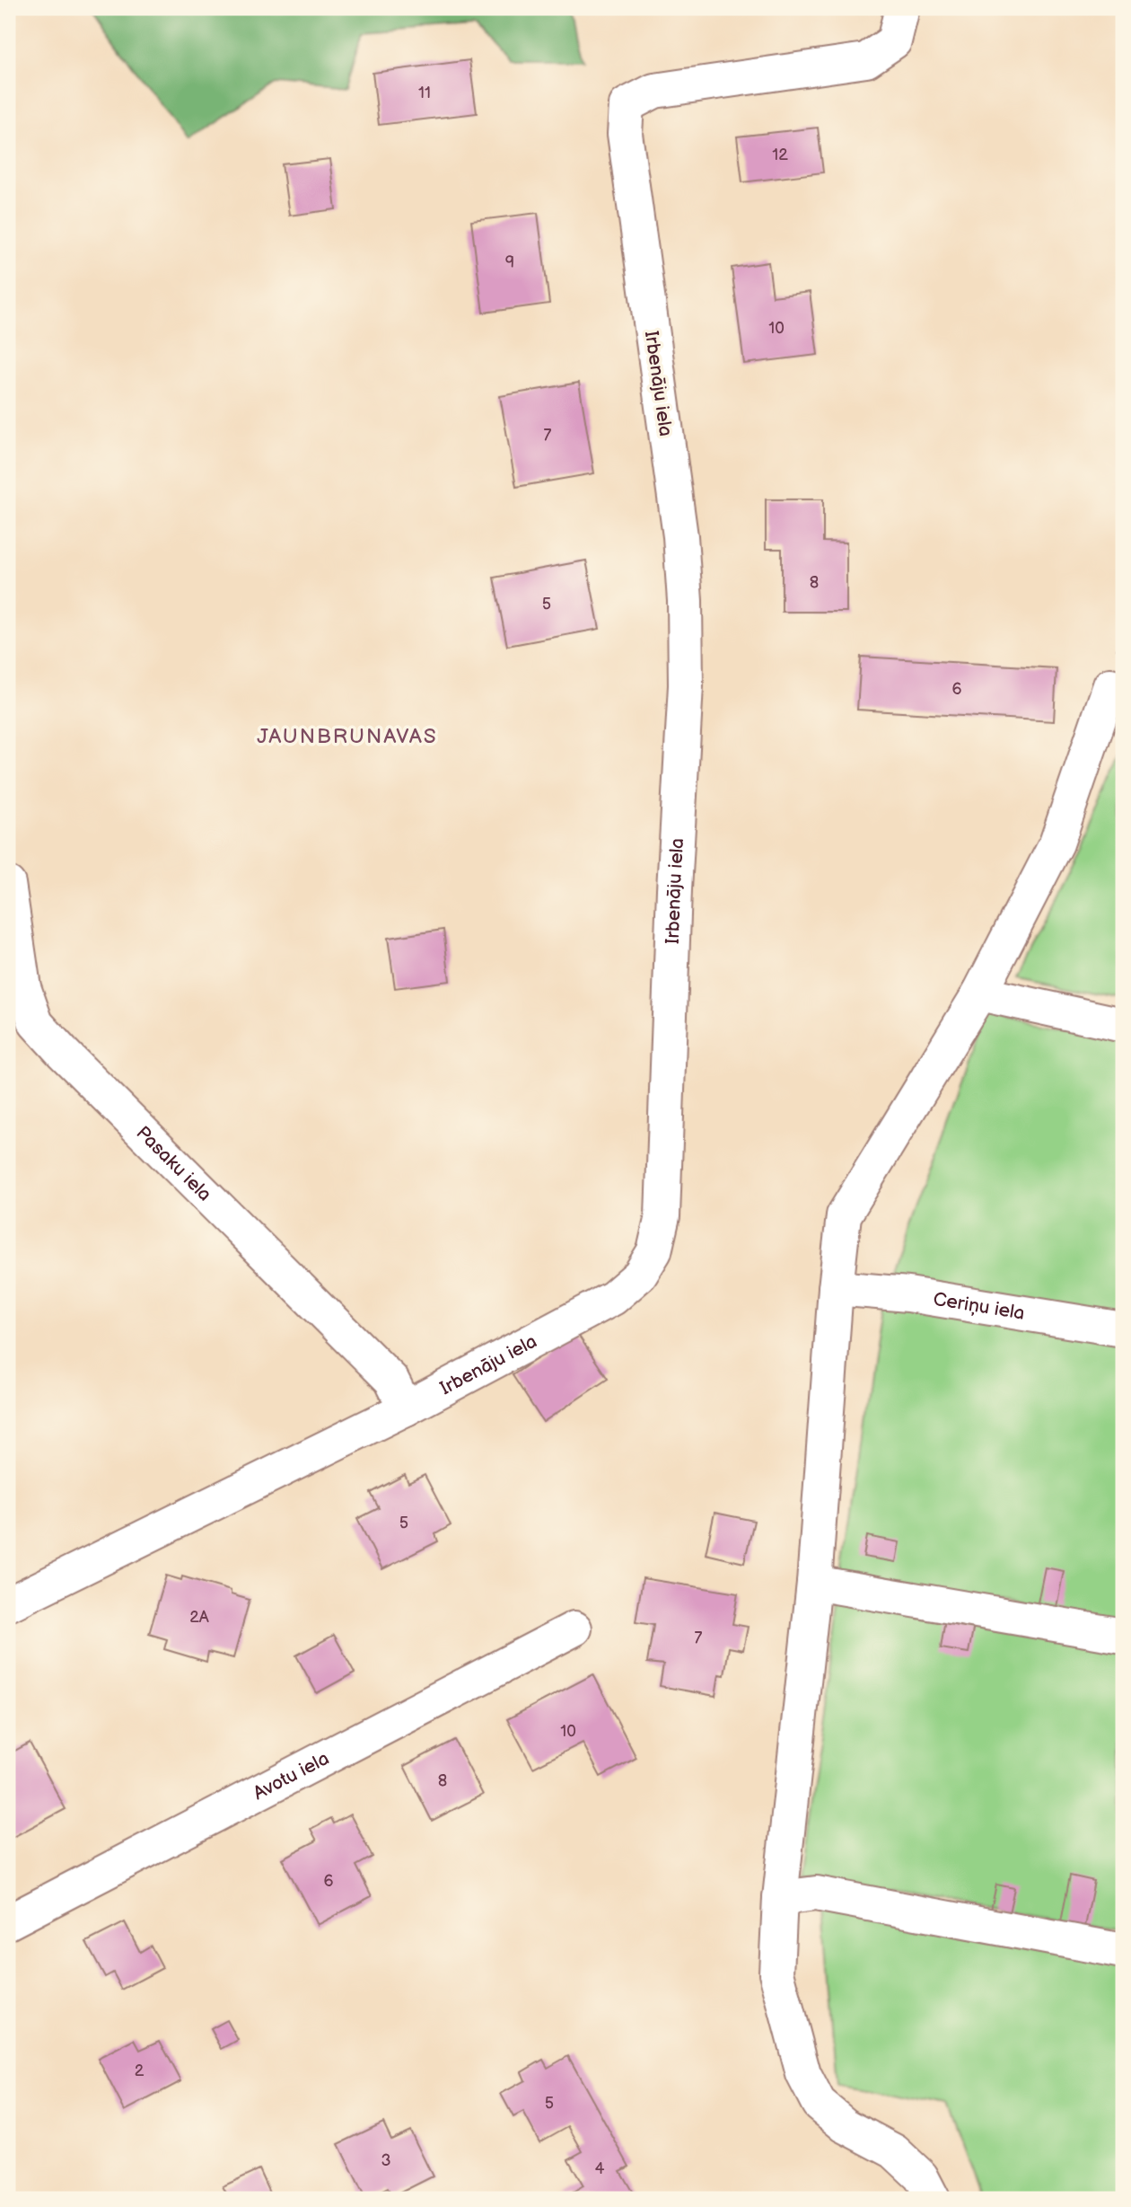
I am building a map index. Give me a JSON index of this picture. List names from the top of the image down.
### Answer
{
  "streets": {
    "street": [
      "Irbenāju iela",
      "Pasaku iela",
      "Ceriņu iela",
      "Avotu iela"
    ]
  },
  "crossings": [
    ["Irbenāju iela", "Pasaku iela"]
  ],
  "districts": ["JAUNBRUNAVAS"],
  "house_numbers": [
    "11",
    "12",
    "9",
    "10",
    "7",
    "8",
    "5",
    "6",
    "5",
    "2A",
    "7",
    "10",
    "8",
    "6",
    "2",
    "5",
    "3",
    "4"
  ]
}
